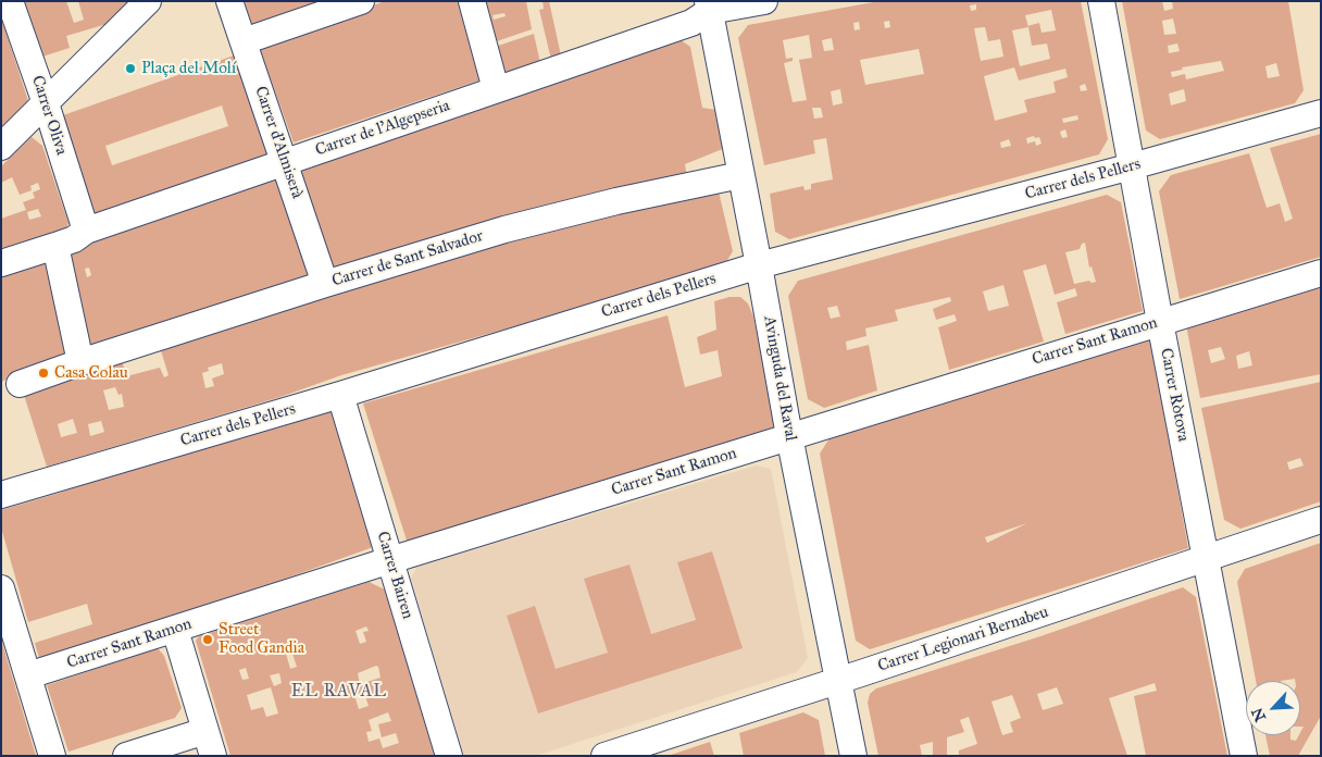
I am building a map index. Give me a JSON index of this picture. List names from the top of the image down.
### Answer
{
  "streets": {
    "street": [
      "Carrer Oliva",
      "Carrer de l'Algepseria",
      "Carrer d'Almiserà",
      "Carrer dels Pellers",
      "Carrer de Sant Salvador",
      "Carrer Sant Ramon",
      "Avinguda del Raval",
      "Carrer Ròtova",
      "Carrer Bairen",
      "Carrer Legionari Bernabeu"
    ]
  },
  "crossings": [
    ["Carrer Oliva", "Carrer de l'Algepseria"],
    ["Carrer de l'Algepseria", "Carrer d'Almiserà"],
    ["Carrer de l'Algepseria", "Avinguda del Raval"],
    ["Carrer d'Almiserà", "Carrer de Sant Salvador"],
    ["Carrer dels Pellers", "Avinguda del Raval"],
    ["Carrer dels Pellers", "Carrer Ròtova"],
    ["Carrer dels Pellers", "Carrer Bairen"],
    ["Carrer de Sant Salvador", "Avinguda del Raval"],
    ["Carrer Sant Ramon", "Avinguda del Raval"],
    ["Carrer Sant Ramon", "Carrer Ròtova"],
    ["Carrer Sant Ramon", "Carrer Bairen"],
    ["Avinguda del Raval", "Carrer Legionari Bernabeu"],
    ["Carrer Ròtova", "Carrer Legionari Bernabeu"]
  ],
  "districts": ["EL RAVAL"],
  "places": ["Plaça del Molí", "Casa Colau", "Street Food Gandia"],
  "north": "bottom left"
}
